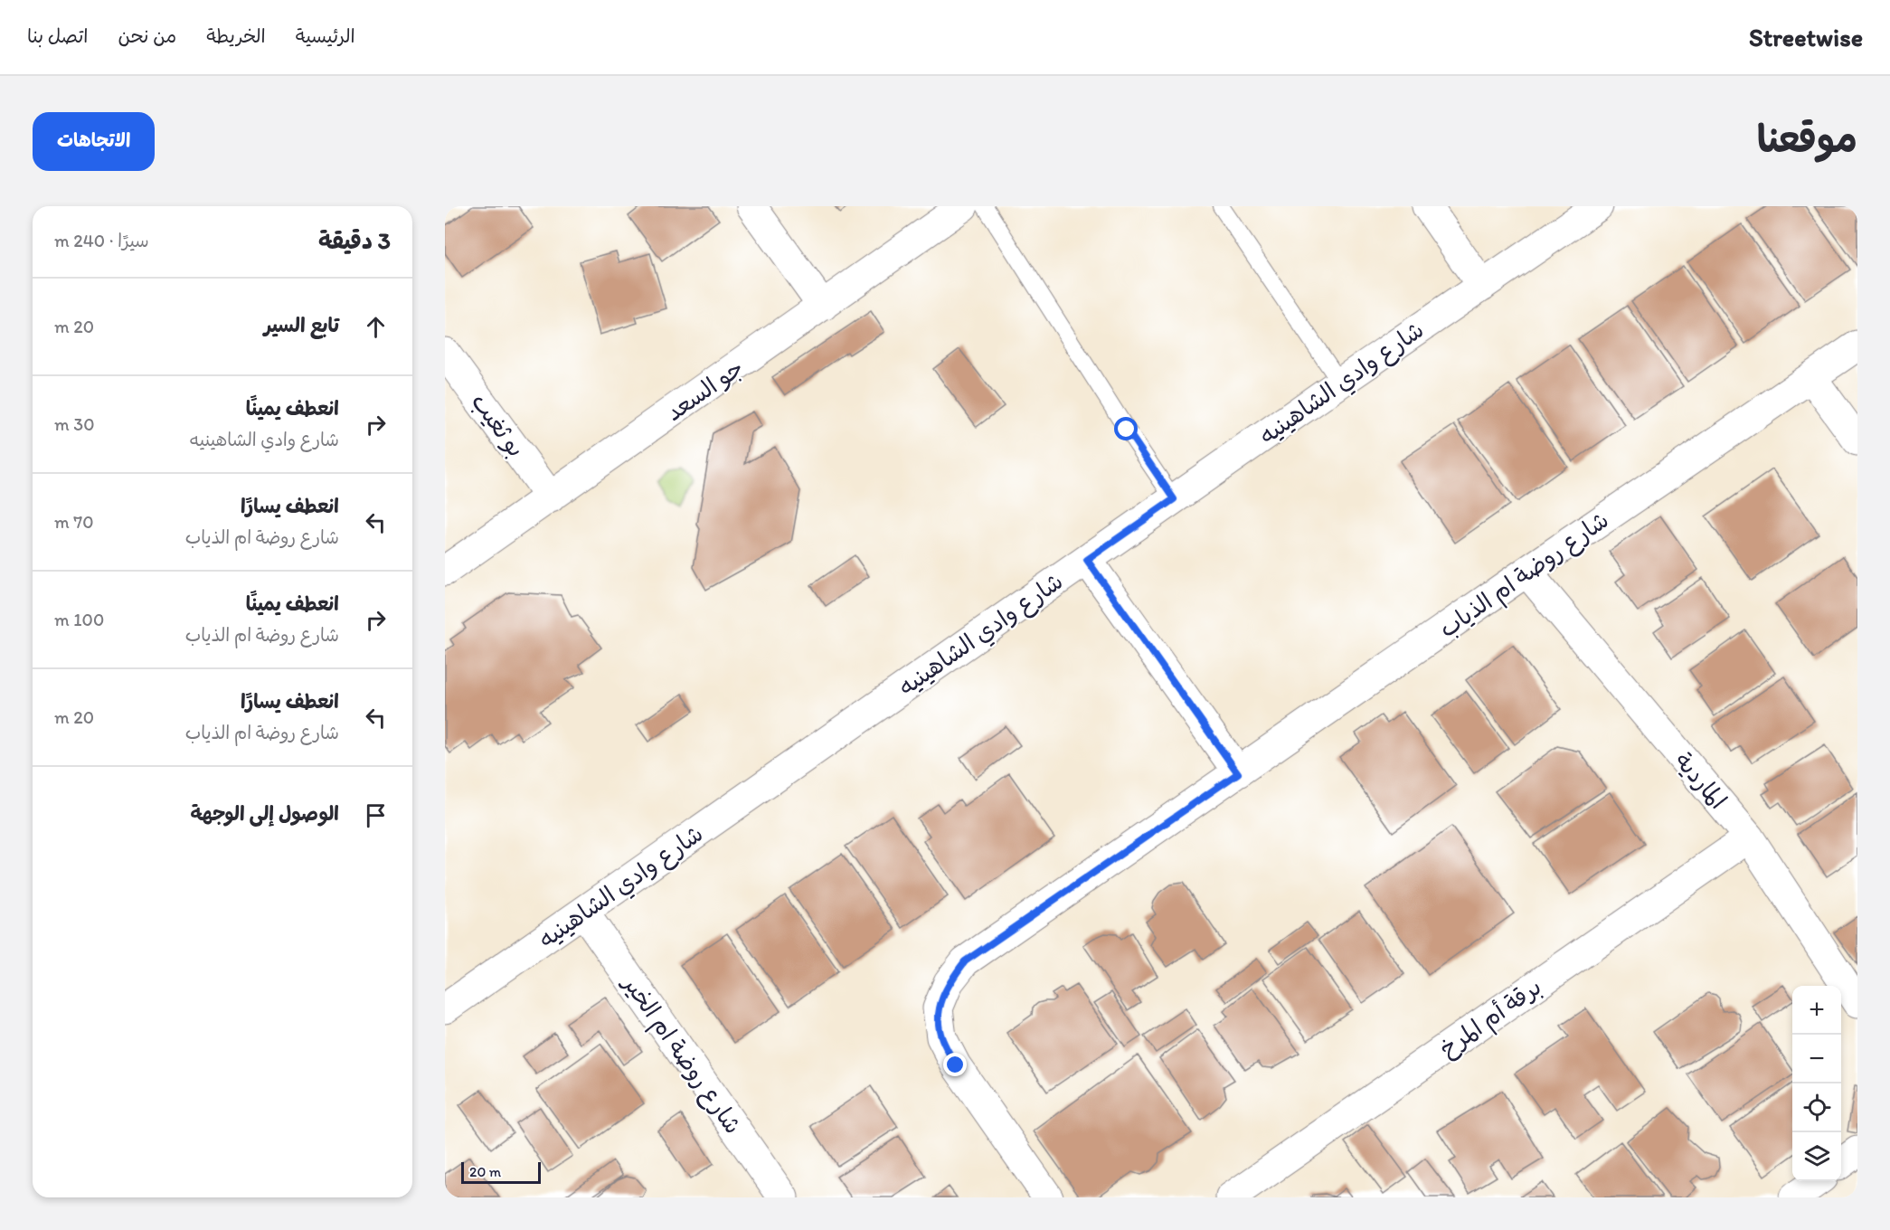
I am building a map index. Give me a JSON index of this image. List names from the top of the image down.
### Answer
{
  "streets": {
    "street": [
      "شارع وادي الشاهينيه",
      "جو السعد",
      "بو ثغيب",
      "شارع روضة ام الذياب",
      "الماردية",
      "برقة أم المرخ",
      "شارع روضة ام الخير"
    ]
  },
  "crossings": [
    ["شارع وادي الشاهينيه", "شارع روضة ام الخير"],
    ["جو السعد", "بو ثغيب"],
    ["شارع روضة ام الذياب", "الماردية"],
    ["الماردية", "برقة أم المرخ"]
  ],
  "scale_bar": "20 m",
  "page": {
    "header": "Streetwise",
    "nav": [
      "الرئيسية",
      "الخريطة",
      "من نحن",
      "اتصل بنا"
    ],
    "title": "موقعنا",
    "buttons": "الاتجاهات",
    "heading": ["3 دقيقة", "سيرًا · 240 m"],
    "list": [
      ["تابع السير", "20 m"],
      ["انعطف يمينًا", "شارع وادي الشاهينيه", "30 m"],
      ["انعطف يسارًا", "شارع روضة ام الذياب", "70 m"],
      ["انعطف يمينًا", "شارع روضة ام الذياب", "100 m"],
      ["انعطف يسارًا", "شارع روضة ام الذياب", "20 m"],
      "الوصول إلى الوجهة"
    ],
    "map_buttons": ["+", "−"],
    "scale": "20 m"
  }
}
